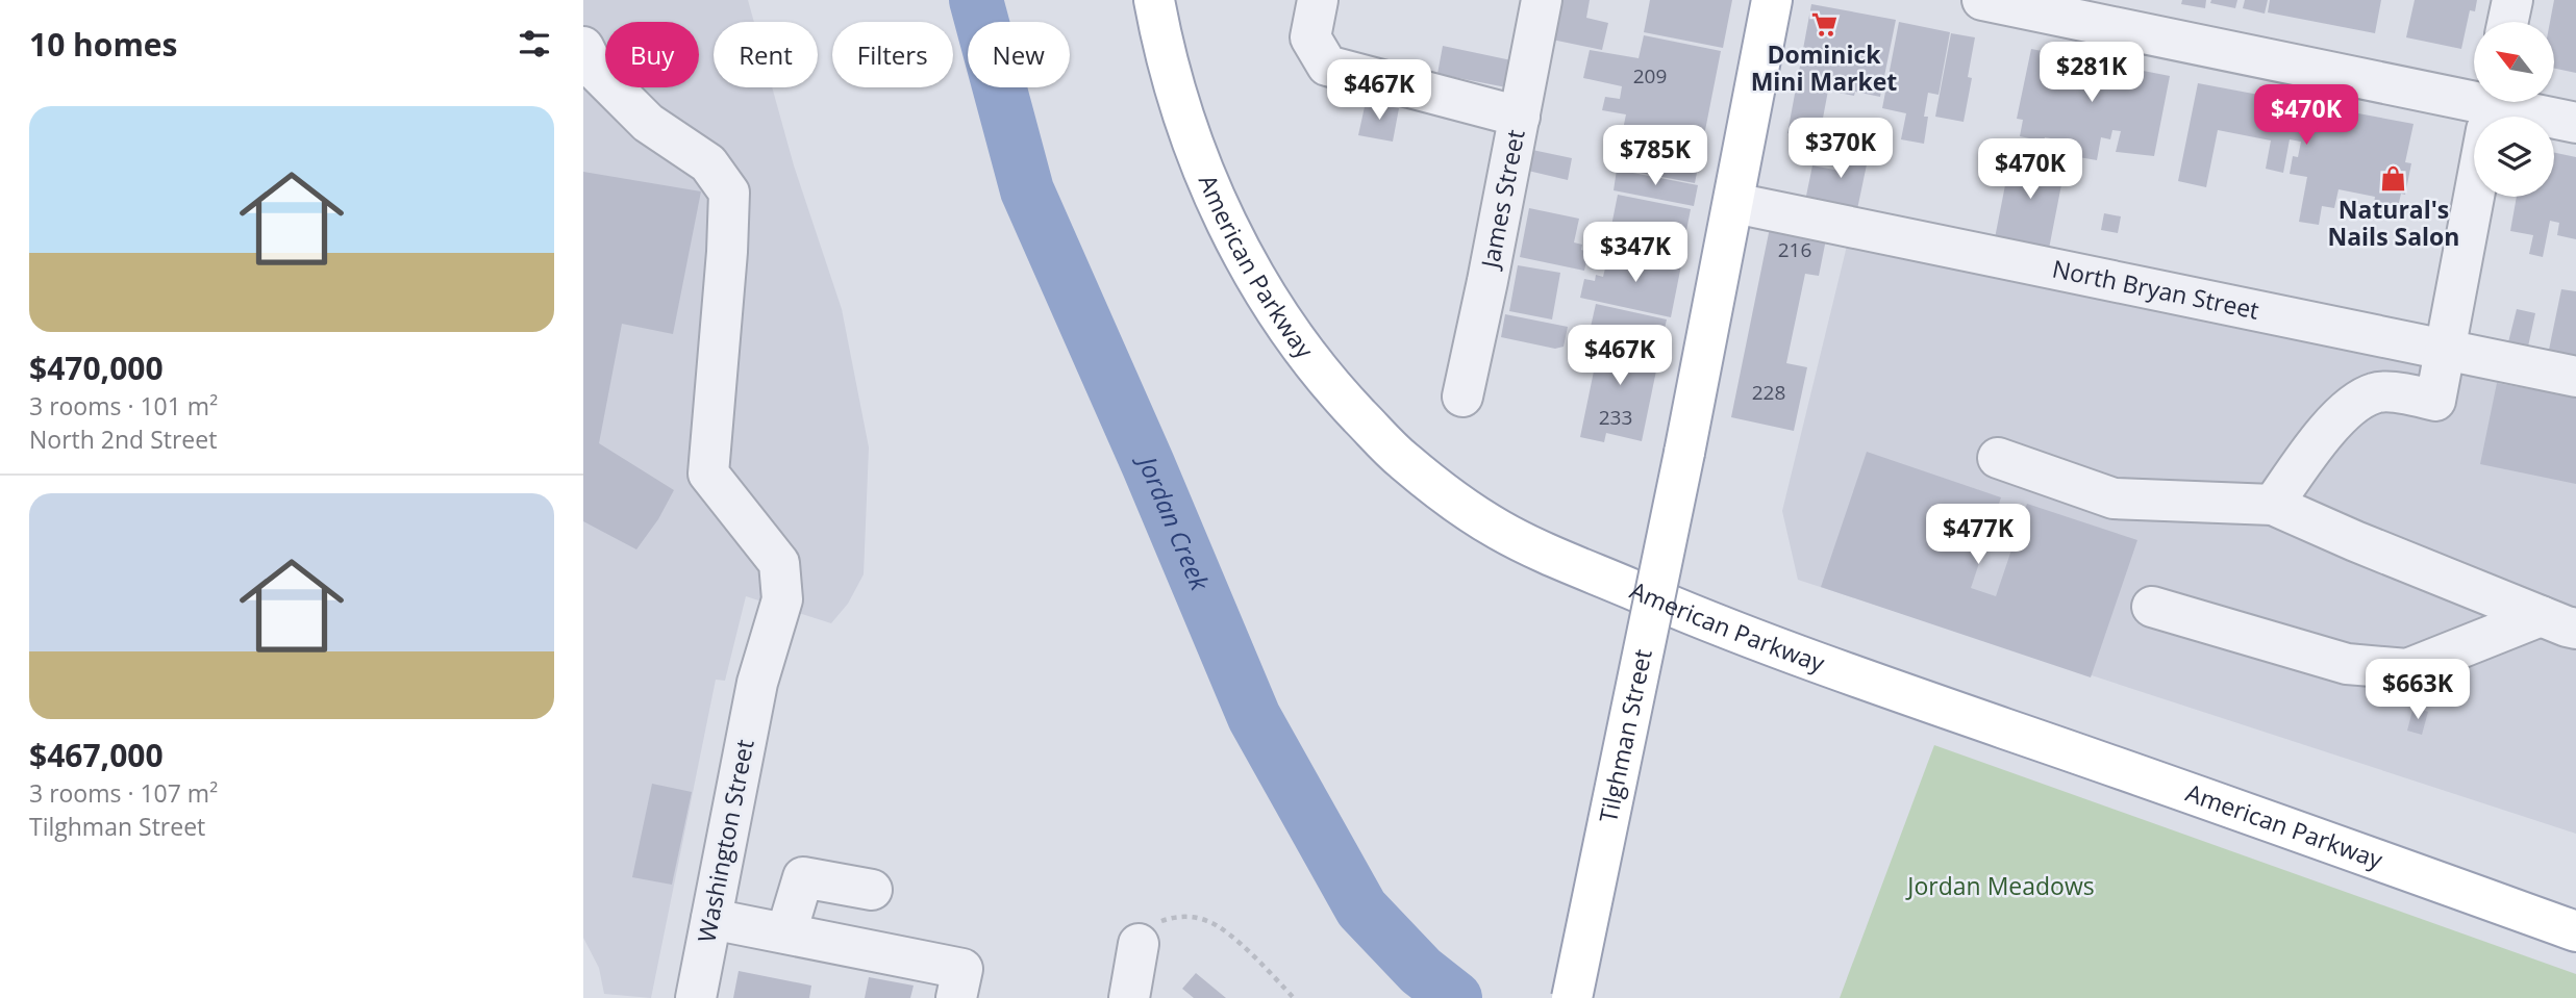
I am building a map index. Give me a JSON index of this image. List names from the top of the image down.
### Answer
{
  "streets": {
    "main road": ["American Parkway", "Tilghman Street"],
    "street": ["James Street", "North Bryan Street", "Washington Street"]
  },
  "crossings": [
    ["North Bryan Street", "Tilghman Street"]
  ],
  "water": ["Jordan Creek"],
  "parks": ["Jordan Meadows"],
  "places": {
    "supermarket": ["Dominick Mini Market"],
    "shop": ["Natural's Nails Salon"]
  },
  "house_numbers": [
    "209",
    "216",
    "228",
    "233"
  ],
  "north": "top left",
  "page": {
    "heading": "10 homes",
    "chip": [
      "Buy",
      "Rent",
      "Filters",
      "New"
    ],
    "price": [
      "$281K",
      "$467K",
      "$470K",
      "$370K",
      "$785K",
      "$470K",
      "$347K",
      "$467K",
      "$477K",
      "$663K"
    ],
    "list": [
      {
        "name": "$470,000",
        "note": "3 rooms · 101 m² · North 2nd Street"
      },
      {
        "name": "$467,000",
        "note": "3 rooms · 107 m² · Tilghman Street"
      }
    ]
  }
}
